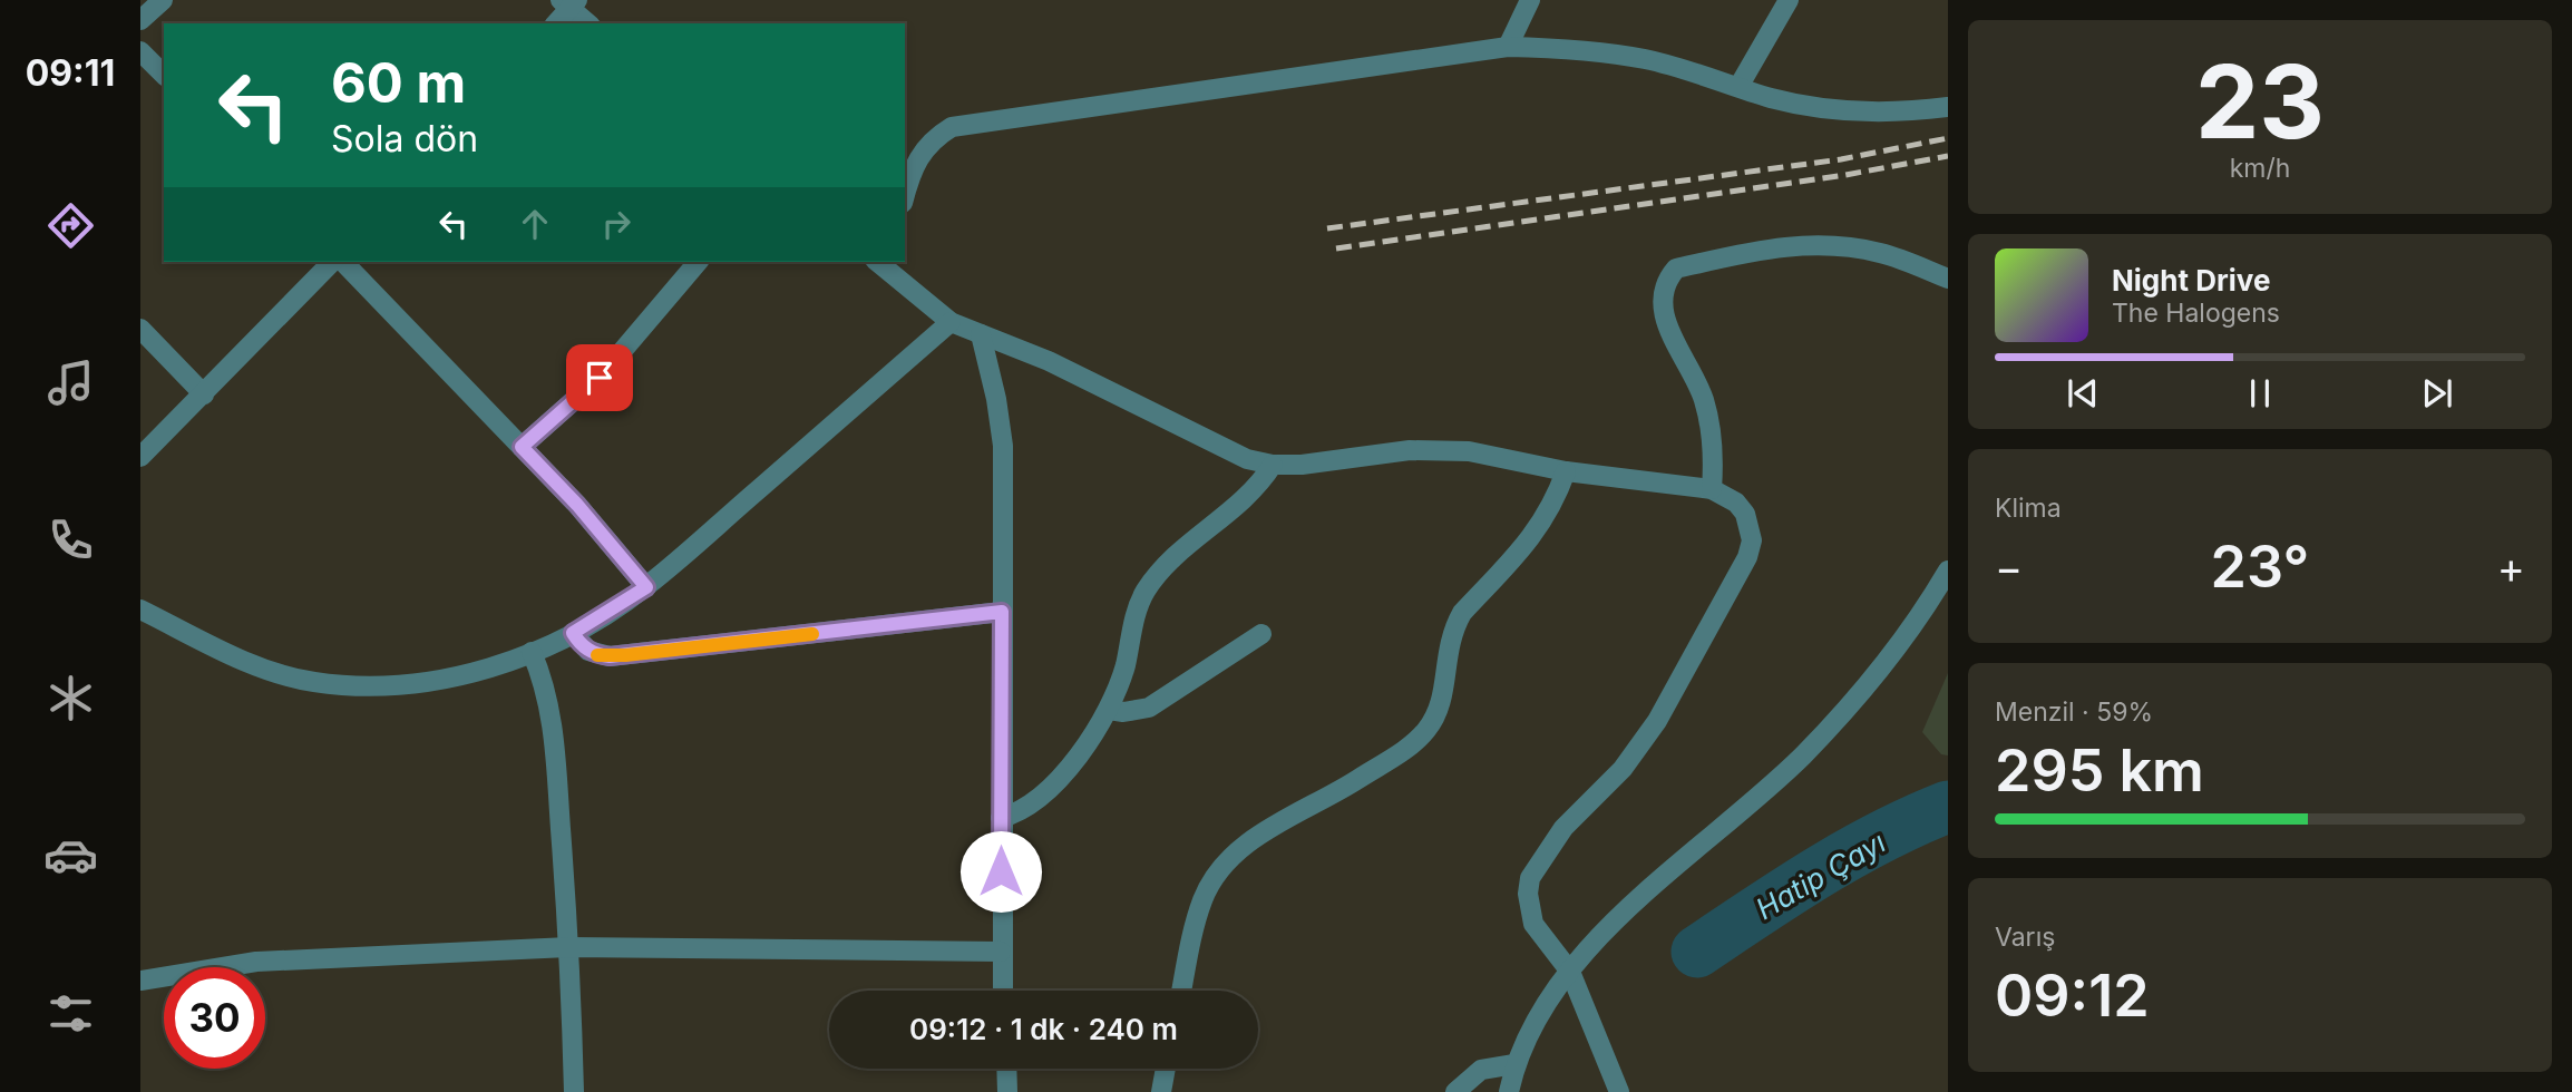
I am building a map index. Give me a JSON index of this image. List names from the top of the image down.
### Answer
{
  "water": ["Hatip Çayı"],
  "page": {
    "tabs": "09:11",
    "tile": [
      ["23", "km/h"],
      "Klima",
      ["Menzil · 59%", "295 km"],
      ["Varış", "09:12"]
    ],
    "turn": ["60 m", "Sola dön"],
    "song": ["Night Drive", "The Halogens"],
    "heat": ["−", "23°", "+"],
    "limit": "30",
    "trip": "09:12 · 1 dk · 240 m"
  }
}
